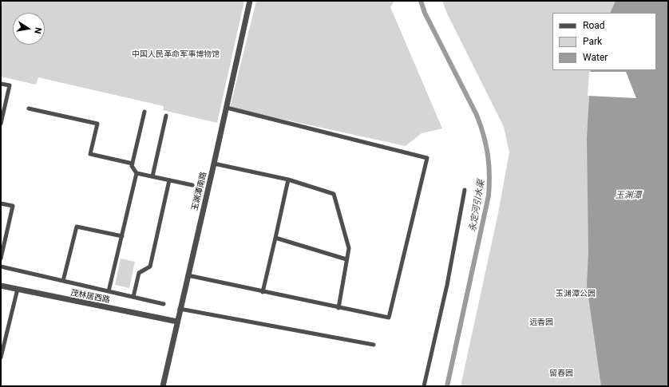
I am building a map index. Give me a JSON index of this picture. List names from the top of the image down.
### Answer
{
  "streets": {
    "street": ["玉渊潭南路", "茂林居西路"]
  },
  "crossings": [
    ["玉渊潭南路", "茂林居西路"]
  ],
  "water": ["玉渊潭", "永定河引水渠"],
  "parks": [
    "中国人民革命军事博物馆",
    "玉渊潭公园",
    "远香园",
    "留春园"
  ],
  "legend": ["Road", "Park", "Water"],
  "north": "right"
}
